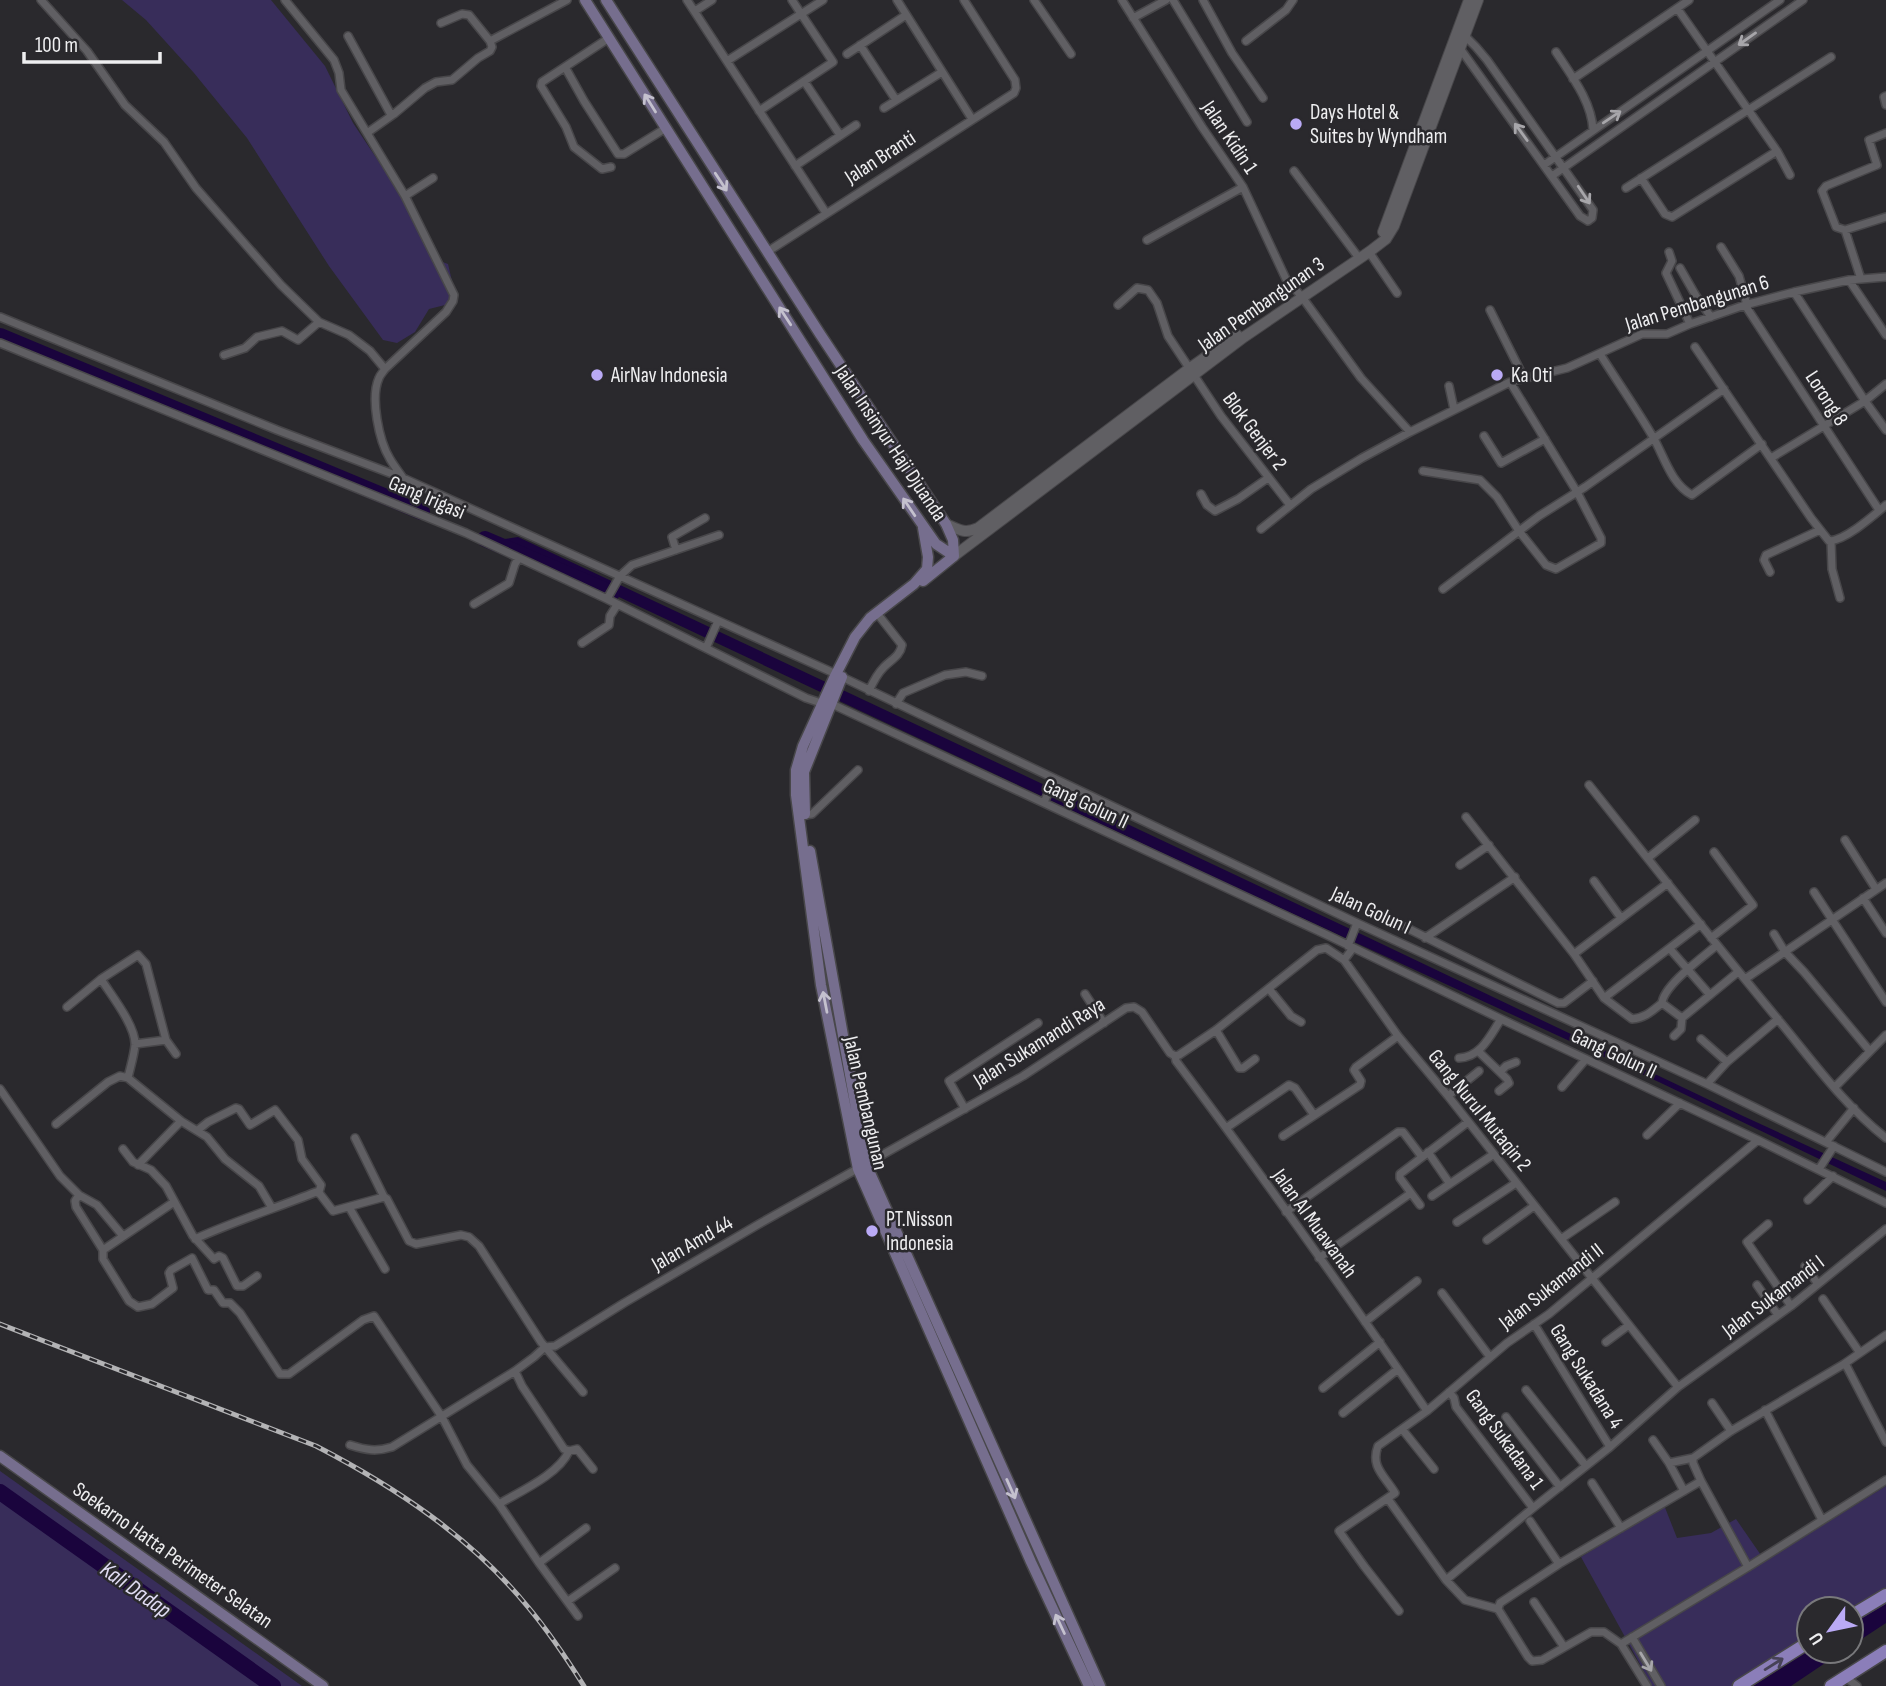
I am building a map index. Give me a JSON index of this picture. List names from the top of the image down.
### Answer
{
  "streets": {
    "main road": ["Jalan Insinyur Haji Djuanda", "Jalan Pembangunan", "Soekarno Hatta Perimeter Selatan"],
    "street": [
      "Jalan Kidin 1",
      "Jalan Branti",
      "Jalan Pembangunan 6",
      "Jalan Pembangunan 3",
      "Lorong 8",
      "Blok Genjer 2",
      "Gang Irigasi",
      "Gang Golun II",
      "Jalan Golun I",
      "Jalan Sukamandi Raya",
      "Gang Nurul Mutaqin 2",
      "Jalan Al Muawanah",
      "Jalan Amd 44",
      "Jalan Sukamandi II",
      "Jalan Sukamandi I",
      "Gang Sukadana 4",
      "Gang Sukadana 1"
    ]
  },
  "crossings": [
    ["Jalan Kidin 1", "Jalan Pembangunan 6"],
    ["Jalan Kidin 1", "Jalan Pembangunan 3"],
    ["Jalan Branti", "Jalan Insinyur Haji Djuanda"],
    ["Jalan Pembangunan 6", "Lorong 8"],
    ["Jalan Pembangunan 6", "Blok Genjer 2"],
    ["Jalan Pembangunan 3", "Blok Genjer 2"],
    ["Jalan Pembangunan 3", "Jalan Insinyur Haji Djuanda"],
    ["Jalan Pembangunan 3", "Jalan Pembangunan"],
    ["Jalan Insinyur Haji Djuanda", "Jalan Pembangunan"],
    ["Gang Irigasi", "Gang Golun II"],
    ["Gang Irigasi", "Jalan Pembangunan"],
    ["Gang Golun II", "Jalan Pembangunan"],
    ["Gang Golun II", "Jalan Sukamandi II"],
    ["Jalan Golun I", "Jalan Pembangunan"],
    ["Jalan Sukamandi Raya", "Jalan Pembangunan"],
    ["Jalan Sukamandi Raya", "Jalan Al Muawanah"],
    ["Jalan Sukamandi Raya", "Jalan Amd 44"],
    ["Jalan Pembangunan", "Jalan Amd 44"],
    ["Gang Nurul Mutaqin 2", "Jalan Sukamandi II"],
    ["Gang Nurul Mutaqin 2", "Jalan Sukamandi I"],
    ["Jalan Al Muawanah", "Jalan Sukamandi II"],
    ["Jalan Sukamandi II", "Gang Sukadana 4"],
    ["Jalan Sukamandi II", "Gang Sukadana 1"],
    ["Jalan Sukamandi I", "Gang Sukadana 4"],
    ["Jalan Sukamandi I", "Gang Sukadana 1"]
  ],
  "water": ["Kali Dadap"],
  "places": [
    "Days Hotel & Suites by Wyndham",
    "AirNav Indonesia",
    "Ka Oti",
    "PT.Nisson Indonesia"
  ],
  "scale_bar": "100 m",
  "north": "bottom left"
}
